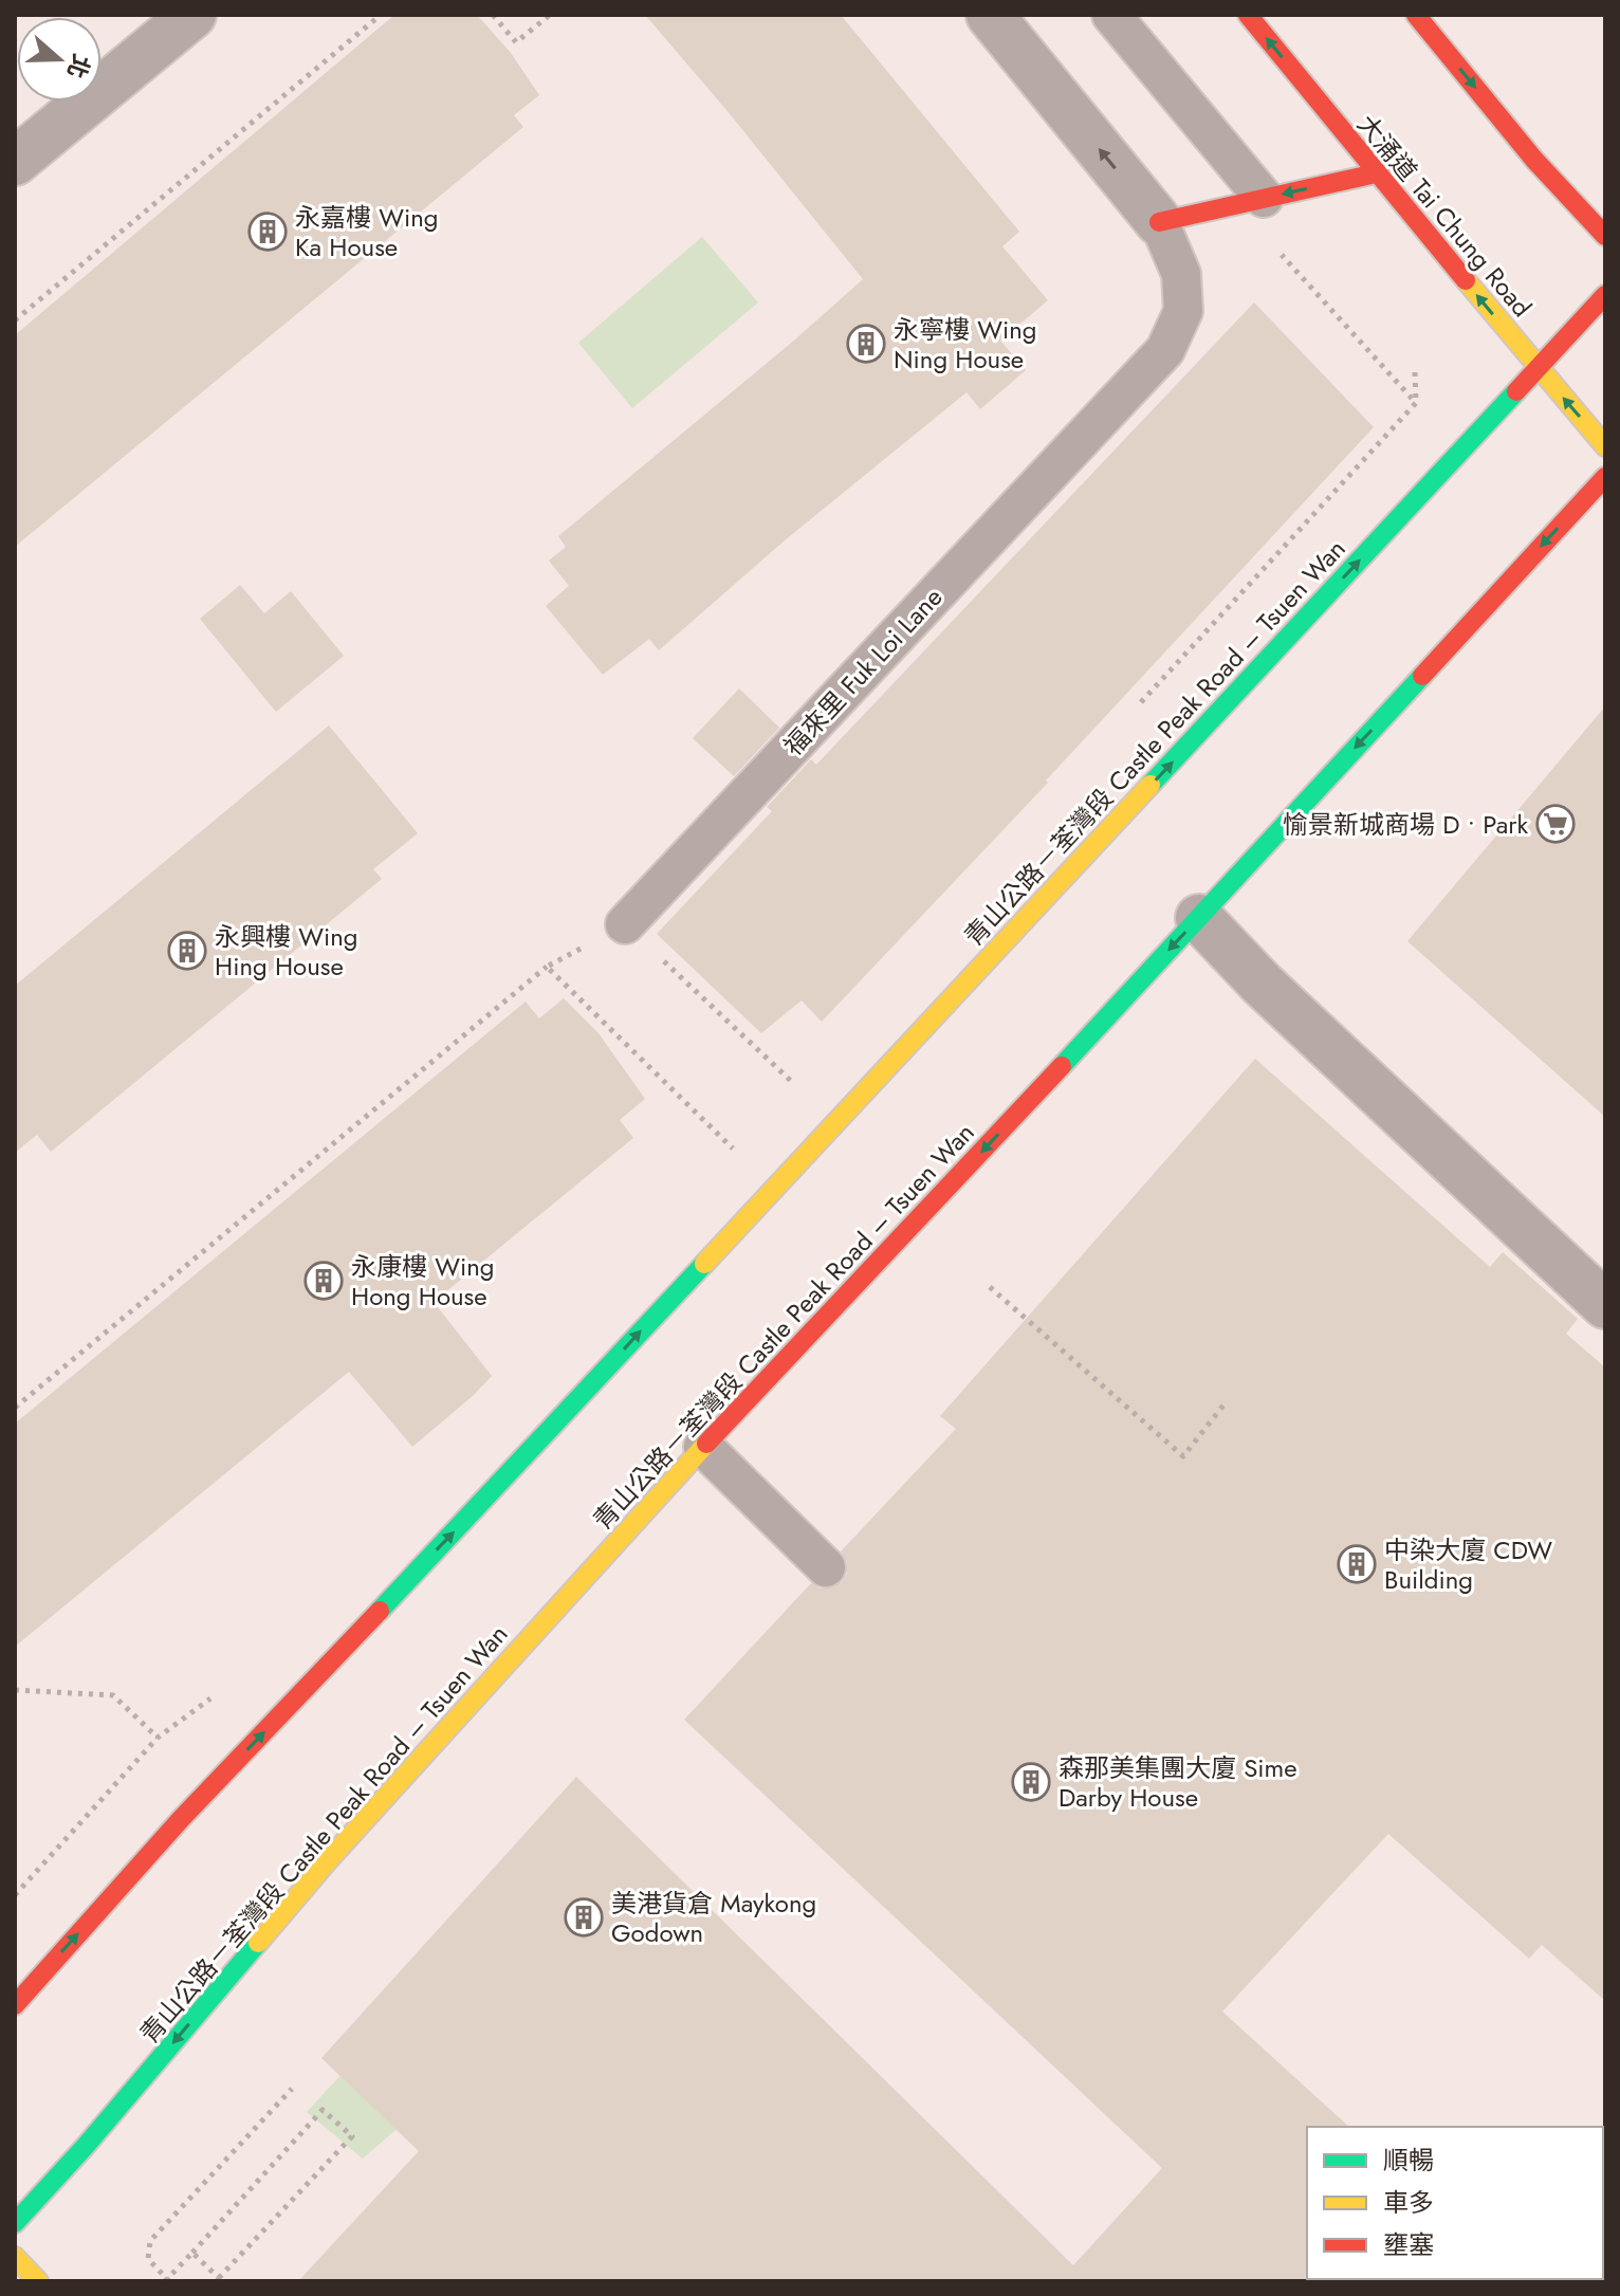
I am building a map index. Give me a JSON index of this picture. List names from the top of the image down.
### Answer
{
  "streets": {
    "main road": ["大涌道 Tai Chung Road", "青山公路－荃灣段 Castle Peak Road – Tsuen Wan"],
    "lane": ["福來里 Fuk Loi Lane"]
  },
  "crossings": [
    ["大涌道 Tai Chung Road", "青山公路－荃灣段 Castle Peak Road – Tsuen Wan"]
  ],
  "places": {
    "building": [
      "永嘉樓 Wing Ka House",
      "永寧樓 Wing Ning House",
      "永興樓 Wing Hing House",
      "永康樓 Wing Hong House",
      "中染大廈 CDW Building",
      "森那美集團大廈 Sime Darby House",
      "美港貨倉 Maykong Godown"
    ],
    "supermarket": ["愉景新城商場 D • Park"]
  },
  "legend": ["順暢", "車多", "壅塞"],
  "north": "right"
}
